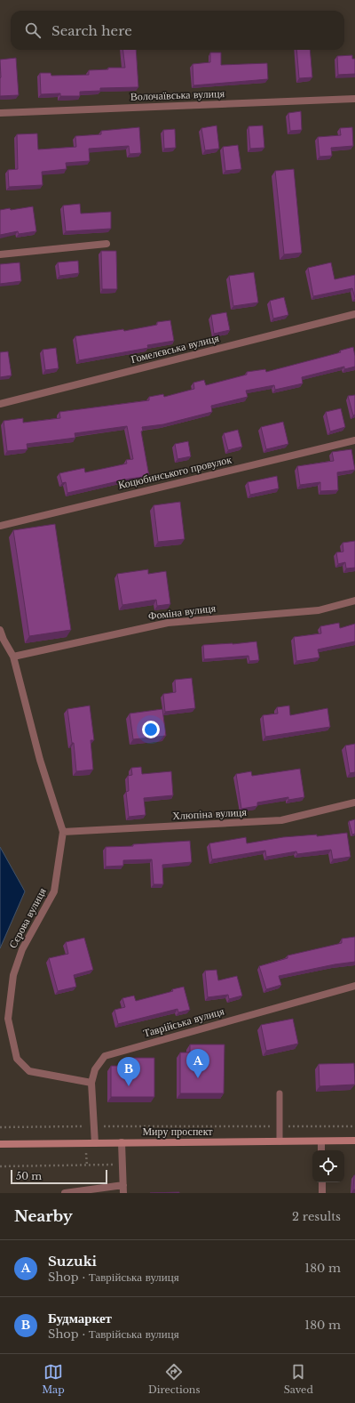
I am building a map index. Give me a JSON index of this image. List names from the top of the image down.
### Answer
{
  "streets": {
    "main road": ["Миру проспект"],
    "street": [
      "Волочаївська вулиця",
      "Гомелєвська вулиця",
      "Коцюбинського провулок",
      "Фоміна вулиця",
      "Хлюпіна вулиця",
      "Сєрова вулиця",
      "Таврійська вулиця"
    ]
  },
  "crossings": [
    ["Фоміна вулиця", "Сєрова вулиця"],
    ["Хлюпіна вулиця", "Сєрова вулиця"],
    ["Сєрова вулиця", "Таврійська вулиця"],
    ["Таврійська вулиця", "Миру проспект"]
  ],
  "scale_bar": "50 m",
  "page": {
    "search": "Search here",
    "pins": ["A", "B"],
    "scale": "50 m",
    "heading": ["Nearby", "2 results"],
    "list": [
      {
        "mark": "A",
        "name": "Suzuki",
        "note": "Shop · Таврійська вулиця",
        "value": "180 m"
      },
      {
        "mark": "B",
        "name": "Будмаркет",
        "note": "Shop · Таврійська вулиця",
        "value": "180 m"
      }
    ],
    "nav": ["Map", "Directions", "Saved"]
  }
}
